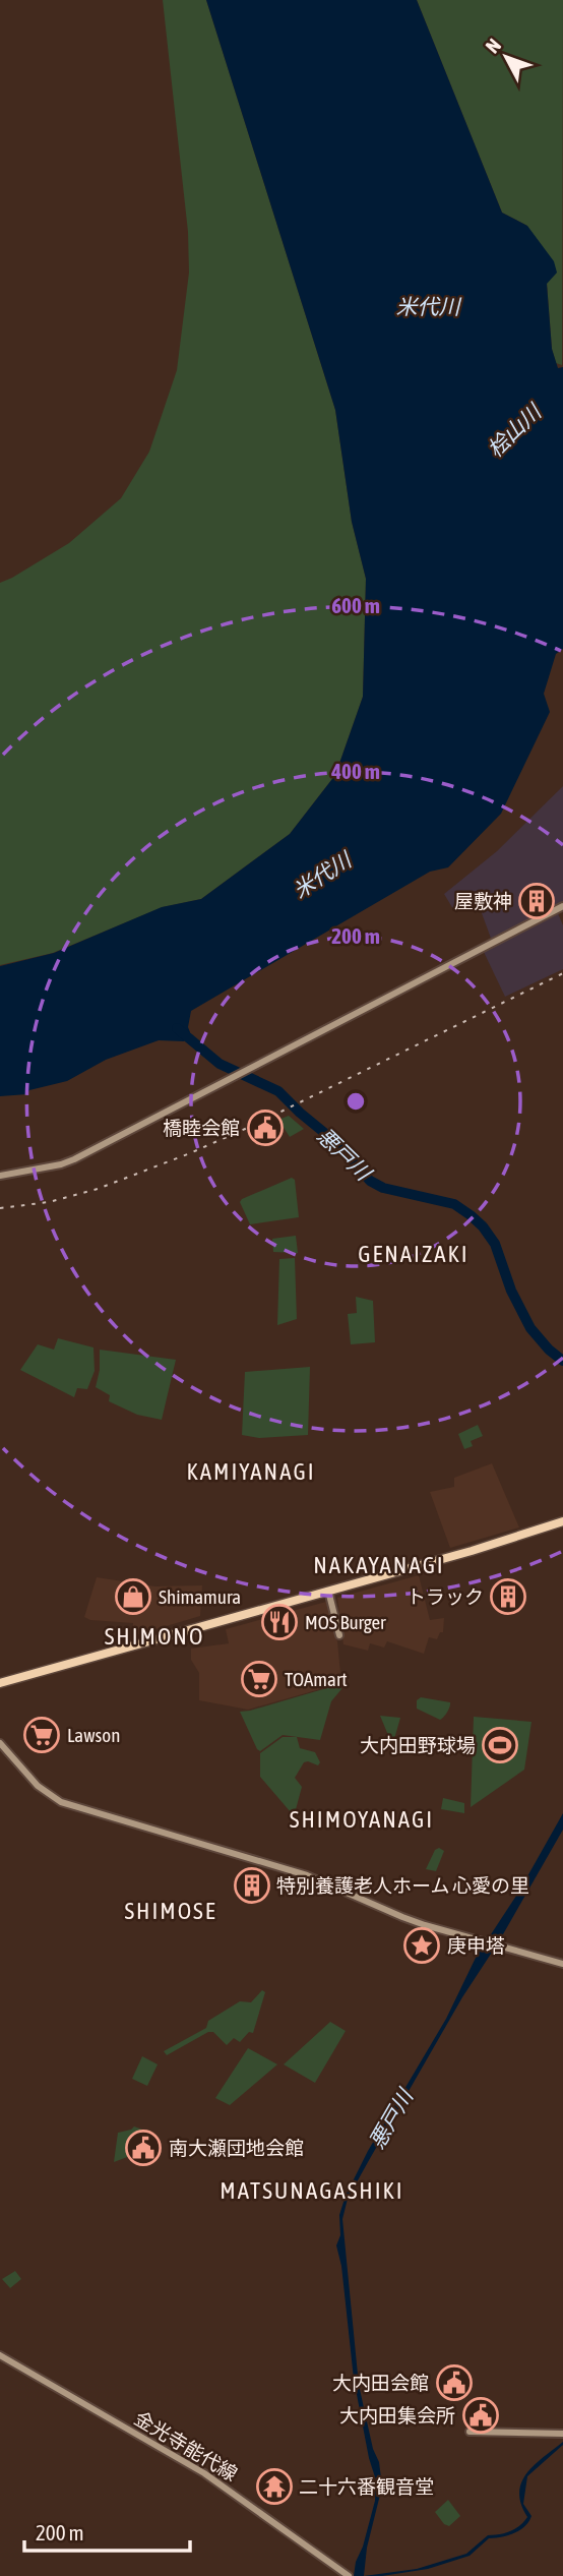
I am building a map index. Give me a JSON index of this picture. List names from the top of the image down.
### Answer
{
  "streets": {
    "street": ["金光寺能代線"]
  },
  "districts": [
    "GENAIZAKI",
    "KAMIYANAGI",
    "NAKAYANAGI",
    "SHIMONO",
    "SHIMOYANAGI",
    "SHIMOSE",
    "MATSUNAGASHIKI"
  ],
  "water": ["米代川", "桧山川", "悪戸川"],
  "places": {
    "building": ["屋敷神", "トラック", "特別養護老人ホーム 心愛の里"],
    "public building": [
      "橋睦会館",
      "南大瀬団地会館",
      "大内田会館",
      "大内田集会所"
    ],
    "shop": ["Shimamura"],
    "restaurant": ["MOS Burger"],
    "supermarket": ["TOAmart", "Lawson"],
    "sports": ["大内田野球場"],
    "place": ["庚申塔"],
    "temple": ["二十六番観音堂"]
  },
  "scale_bar": "200 m",
  "north": "top left",
  "rings": ["600 m", "400 m", "200 m"]
}
